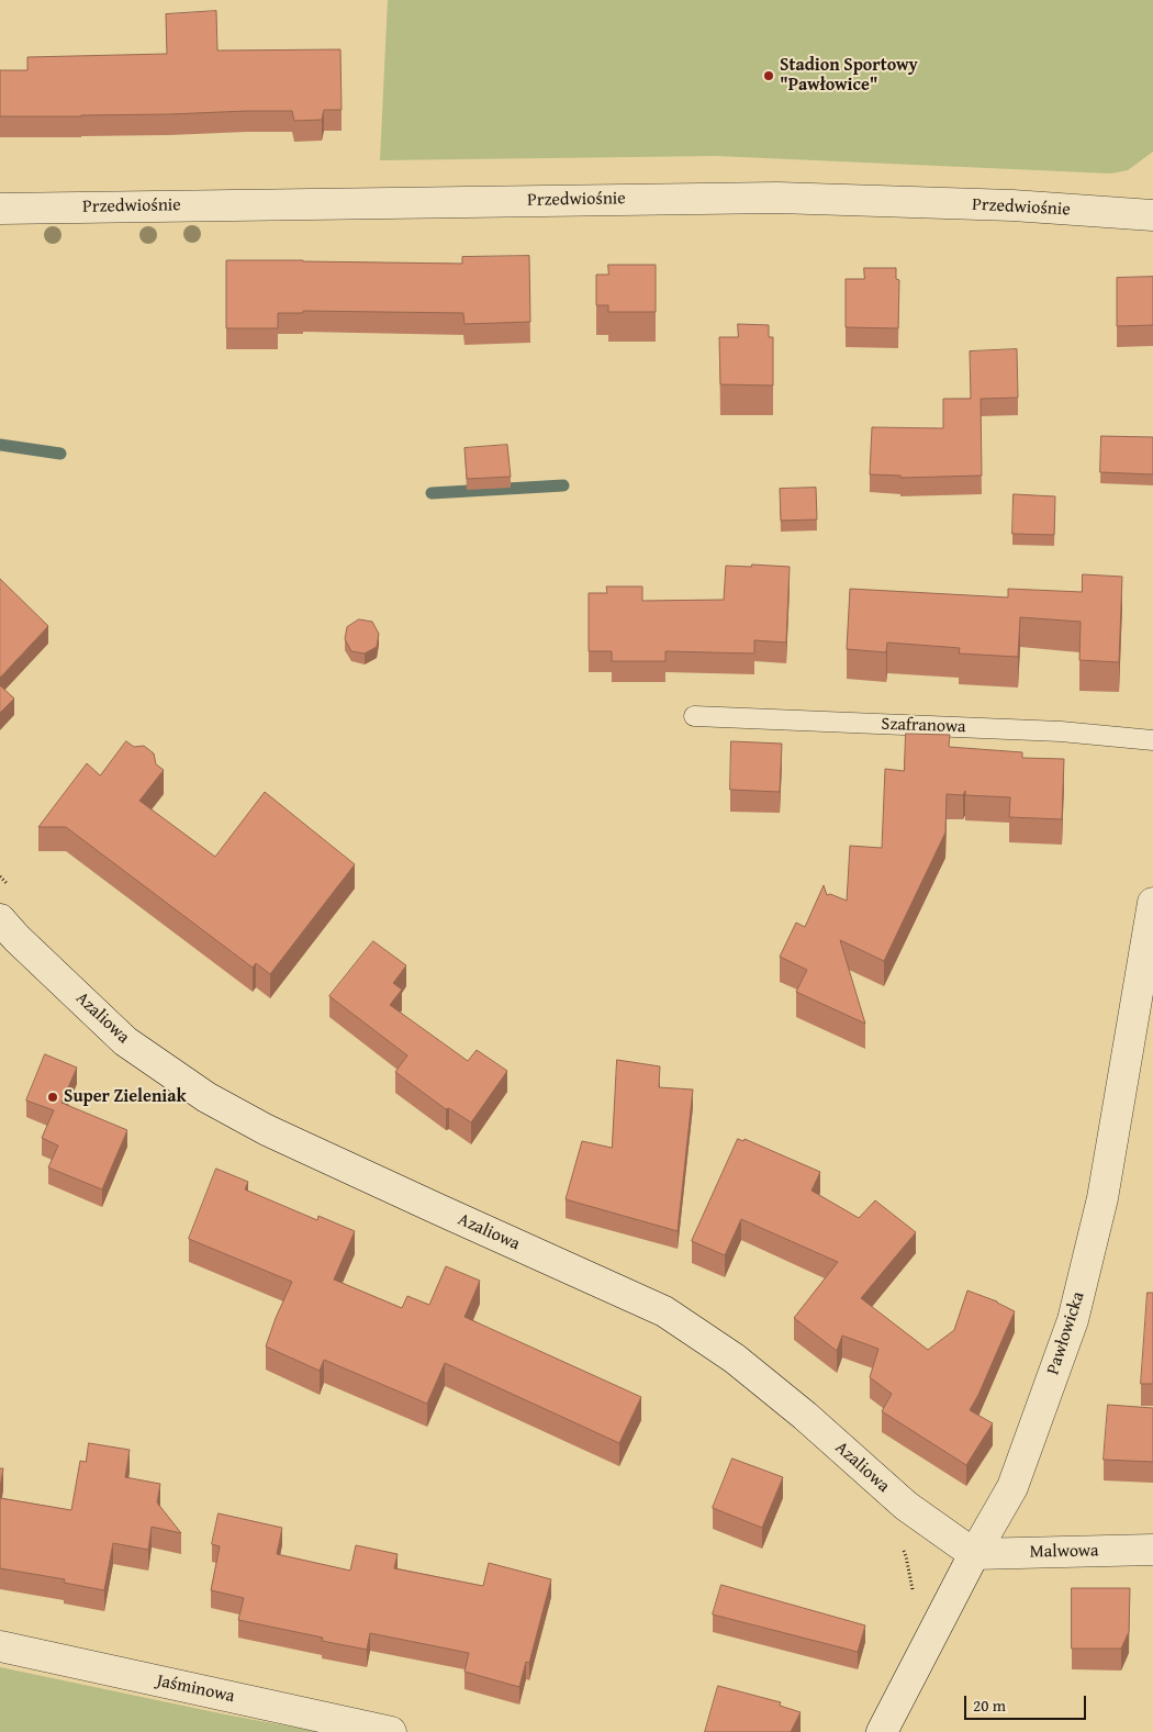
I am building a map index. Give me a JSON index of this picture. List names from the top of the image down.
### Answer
{
  "streets": {
    "street": [
      "Przedwiośnie",
      "Azaliowa",
      "Pawłowicka",
      "Malwowa",
      "Jaśminowa"
    ],
    "lane": ["Szafranowa"]
  },
  "crossings": [
    ["Azaliowa", "Pawłowicka"],
    ["Azaliowa", "Malwowa"],
    ["Pawłowicka", "Malwowa"]
  ],
  "places": ["Stadion Sportowy \"Pawłowice\"", "Super Zieleniak"],
  "scale_bar": "20 m"
}
